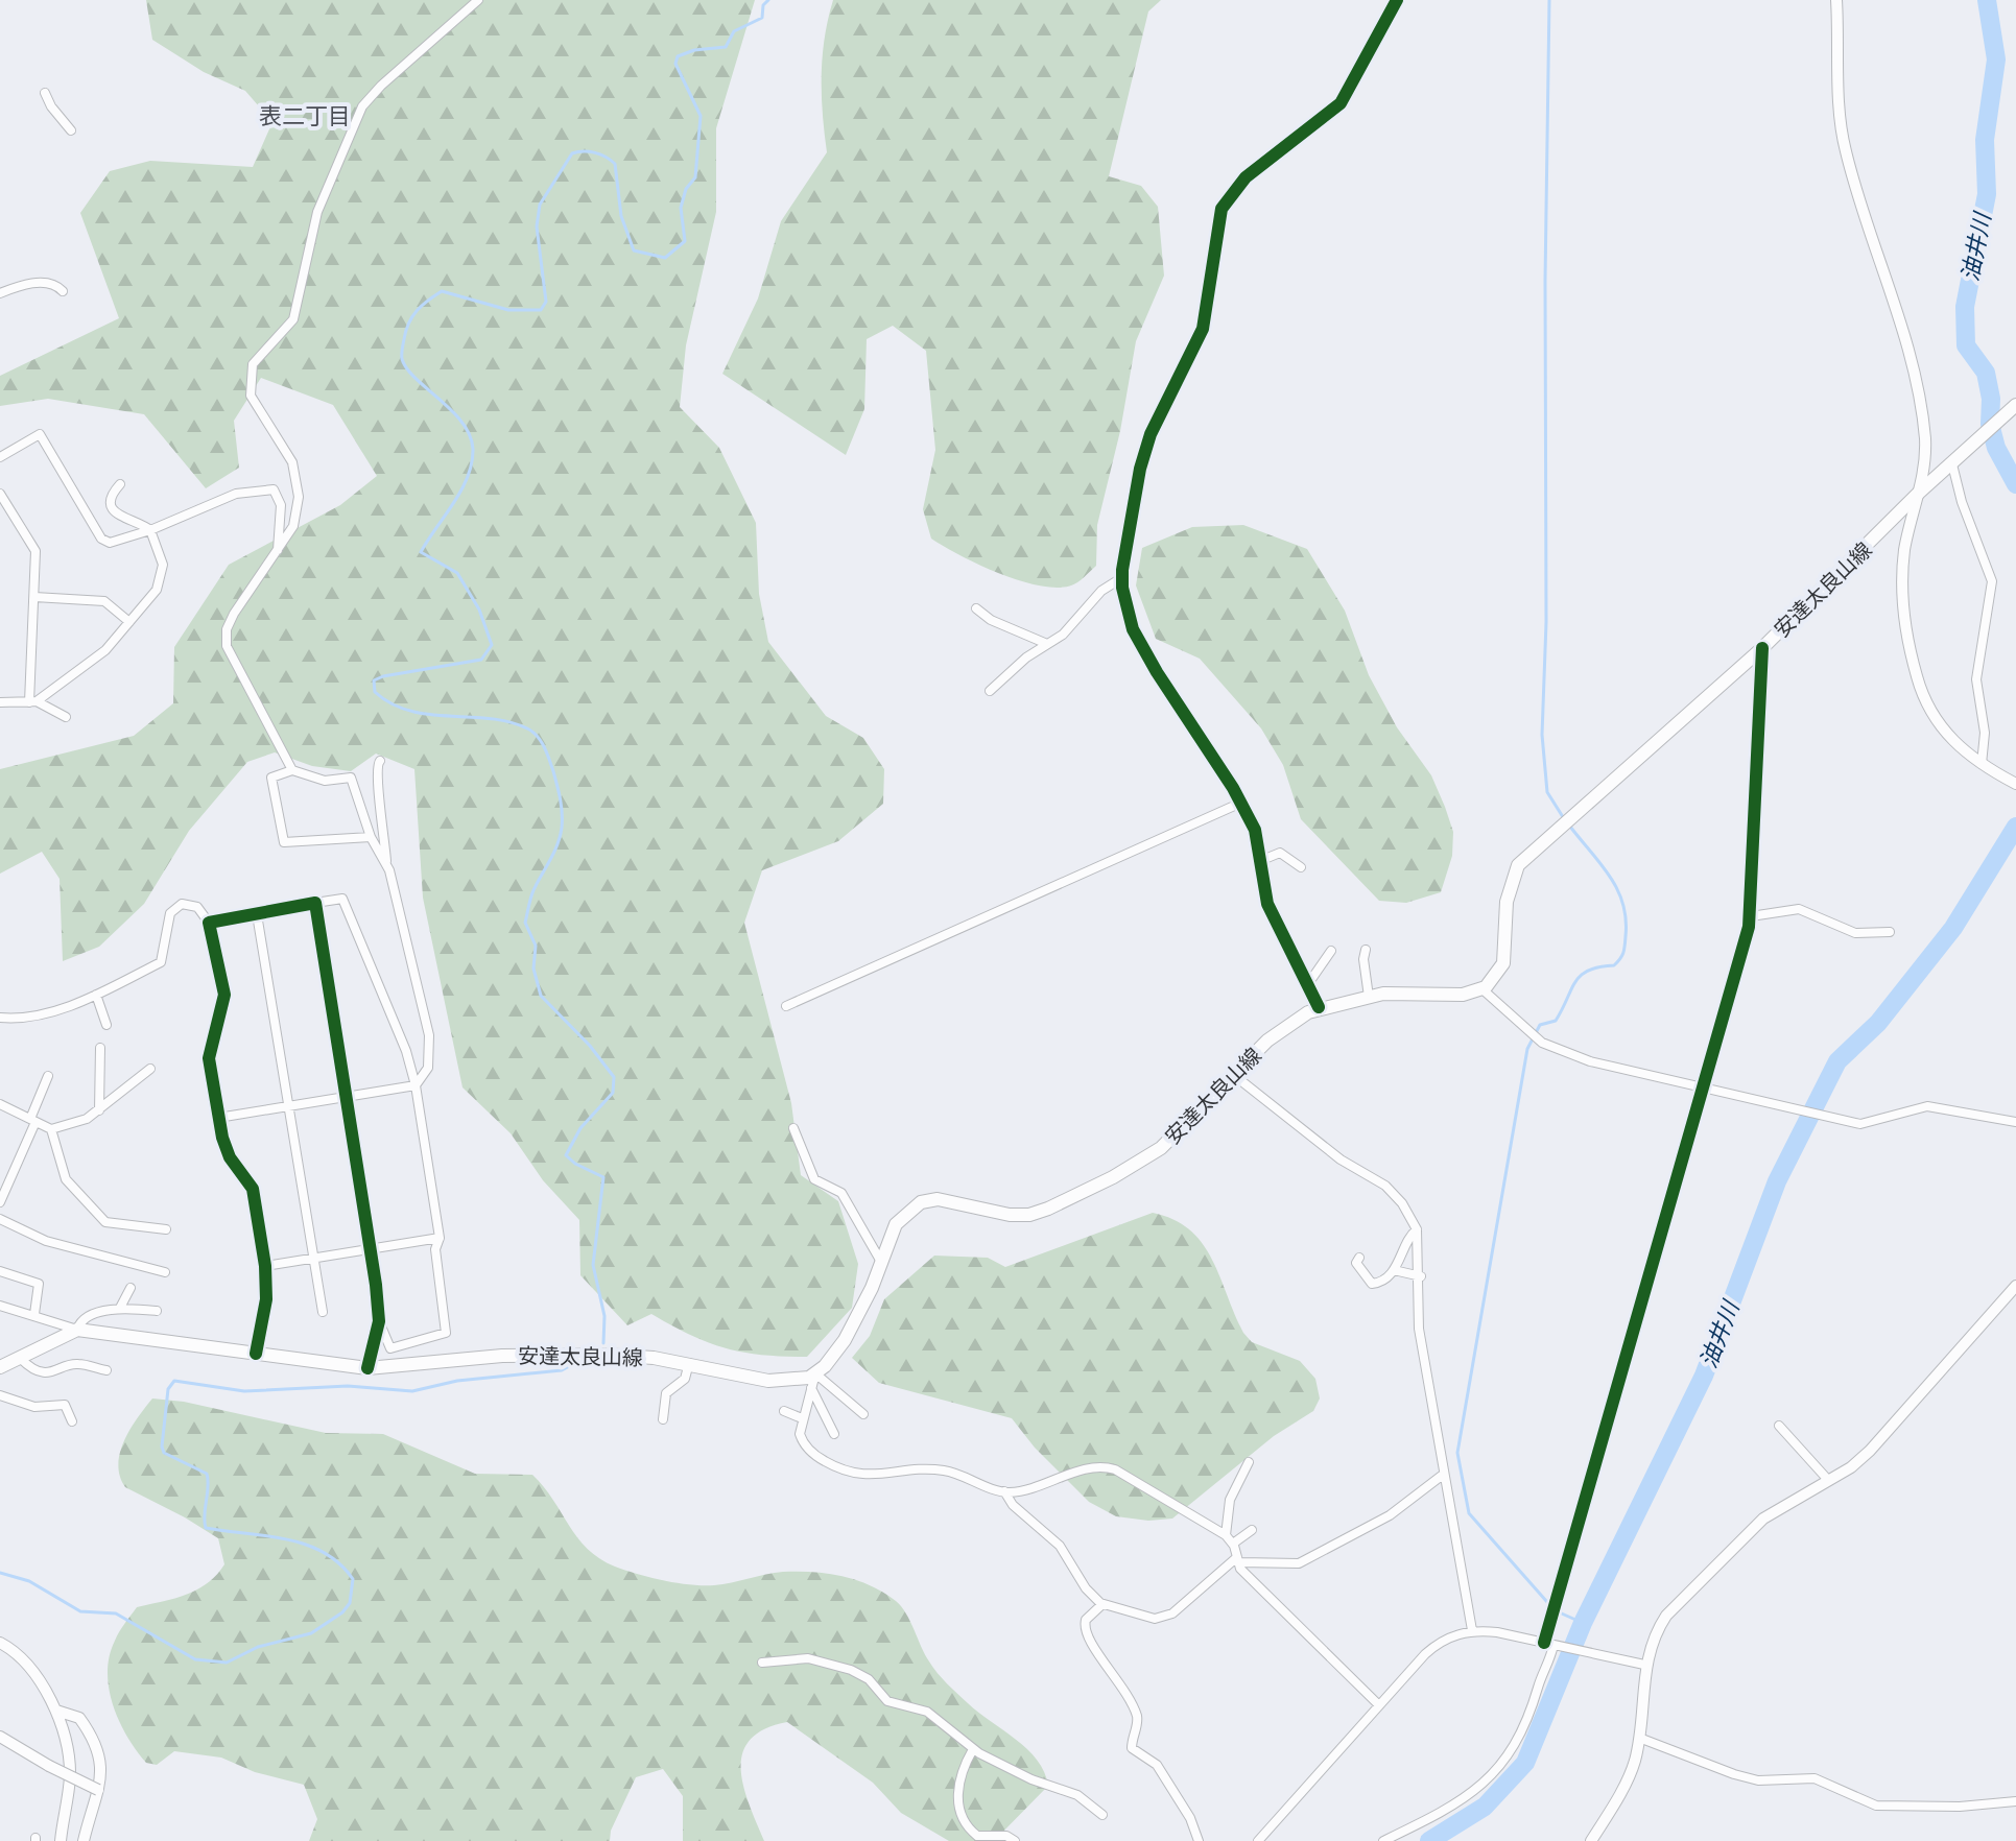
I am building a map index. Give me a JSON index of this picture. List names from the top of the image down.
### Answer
{
  "streets": {
    "main road": ["安達太良山線"]
  },
  "districts": ["表二丁目"],
  "water": ["油井川"]
}
